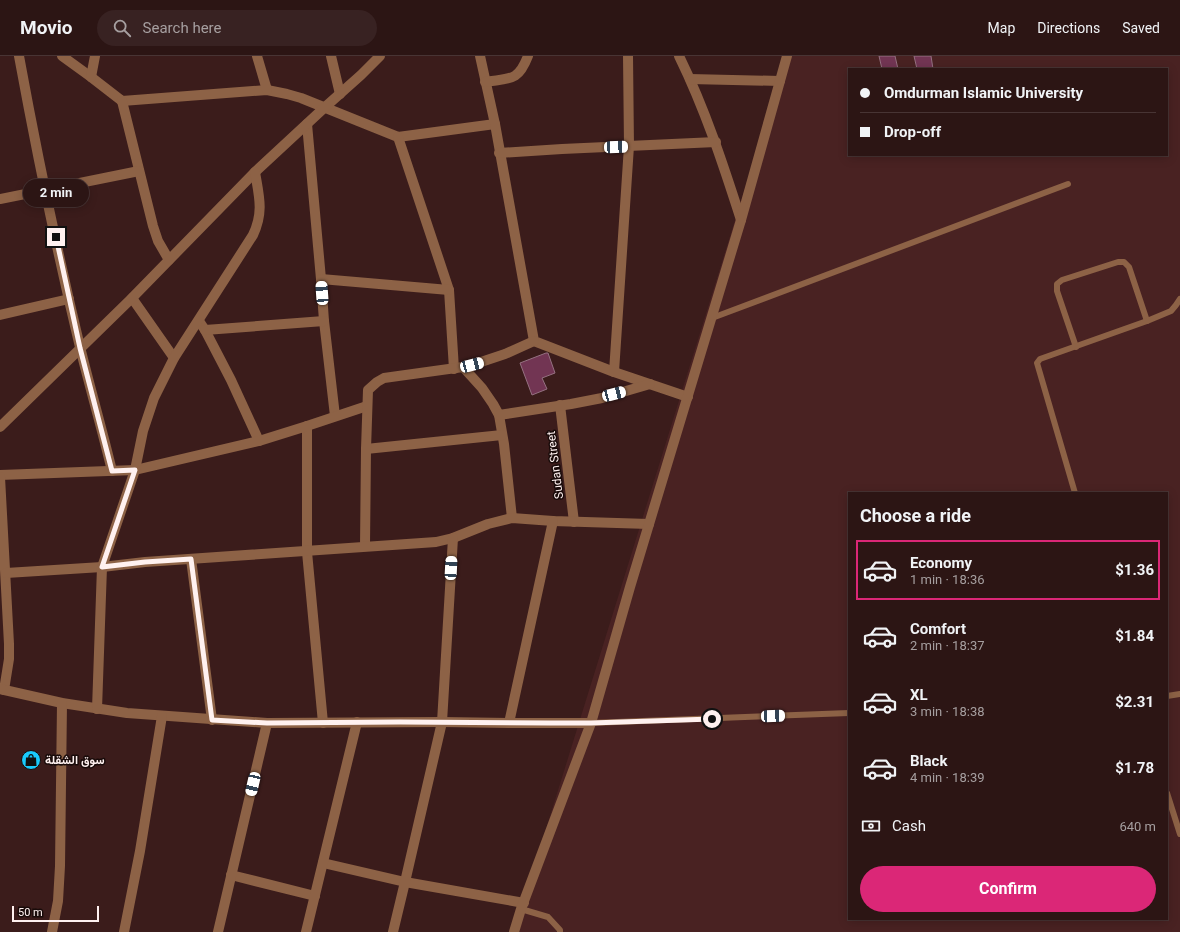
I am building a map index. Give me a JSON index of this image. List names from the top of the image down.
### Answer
{
  "streets": {
    "street": ["Sudan Street"]
  },
  "places": {
    "shop": ["سوق الشقلة"]
  },
  "scale_bar": "50 m",
  "page": {
    "header": "Movio",
    "search": "Search here",
    "nav": ["Map", "Directions", "Saved"],
    "banner": ["Omdurman Islamic University", "Drop-off"],
    "bubble": "2 min",
    "heading": "Choose a ride",
    "list": [
      {
        "name": "Economy",
        "note": "1 min · 18:36",
        "value": "$1.36"
      },
      {
        "name": "Comfort",
        "note": "2 min · 18:37",
        "value": "$1.84"
      },
      {
        "name": "XL",
        "note": "3 min · 18:38",
        "value": "$2.31"
      },
      {
        "name": "Black",
        "note": "4 min · 18:39",
        "value": "$1.78"
      }
    ],
    "pay": ["Cash", "640 m"],
    "buttons": "Confirm",
    "scale": "50 m"
  }
}
